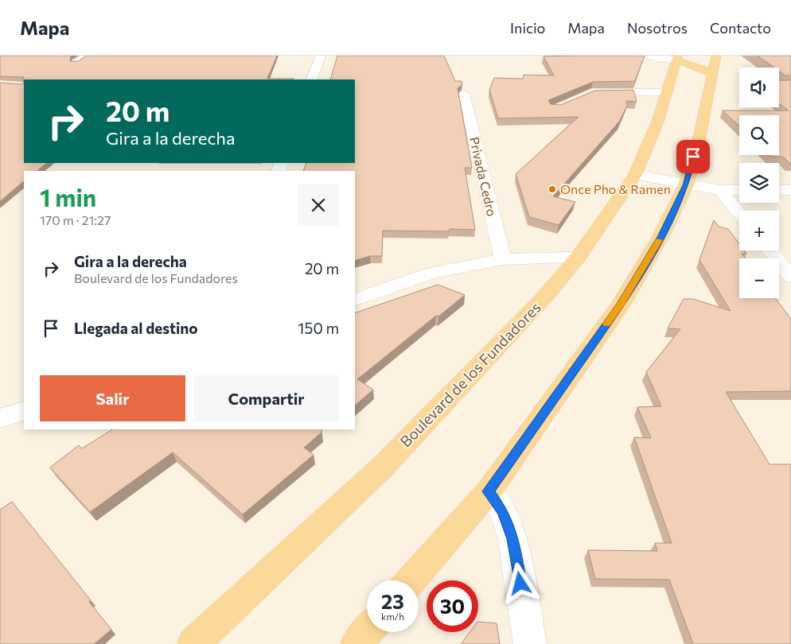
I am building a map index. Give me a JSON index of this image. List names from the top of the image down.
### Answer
{
  "streets": {
    "main road": ["Boulevard de los Fundadores"],
    "street": ["Privada Cedro"]
  },
  "places": ["Once Pho & Ramen"],
  "page": {
    "header": "Mapa",
    "nav": [
      "Inicio",
      "Mapa",
      "Nosotros",
      "Contacto"
    ],
    "map_buttons": ["+", "−"],
    "turn": ["20 m", "Gira a la derecha"],
    "heading": ["1 min", "170 m · 21:27"],
    "list": [
      {
        "name": "Gira a la derecha",
        "note": "Boulevard de los Fundadores",
        "value": "20 m"
      },
      {
        "name": "Llegada al destino",
        "value": "150 m"
      }
    ],
    "buttons": ["Salir", "Compartir"],
    "speed": "23 km/h",
    "limit": "30"
  }
}
